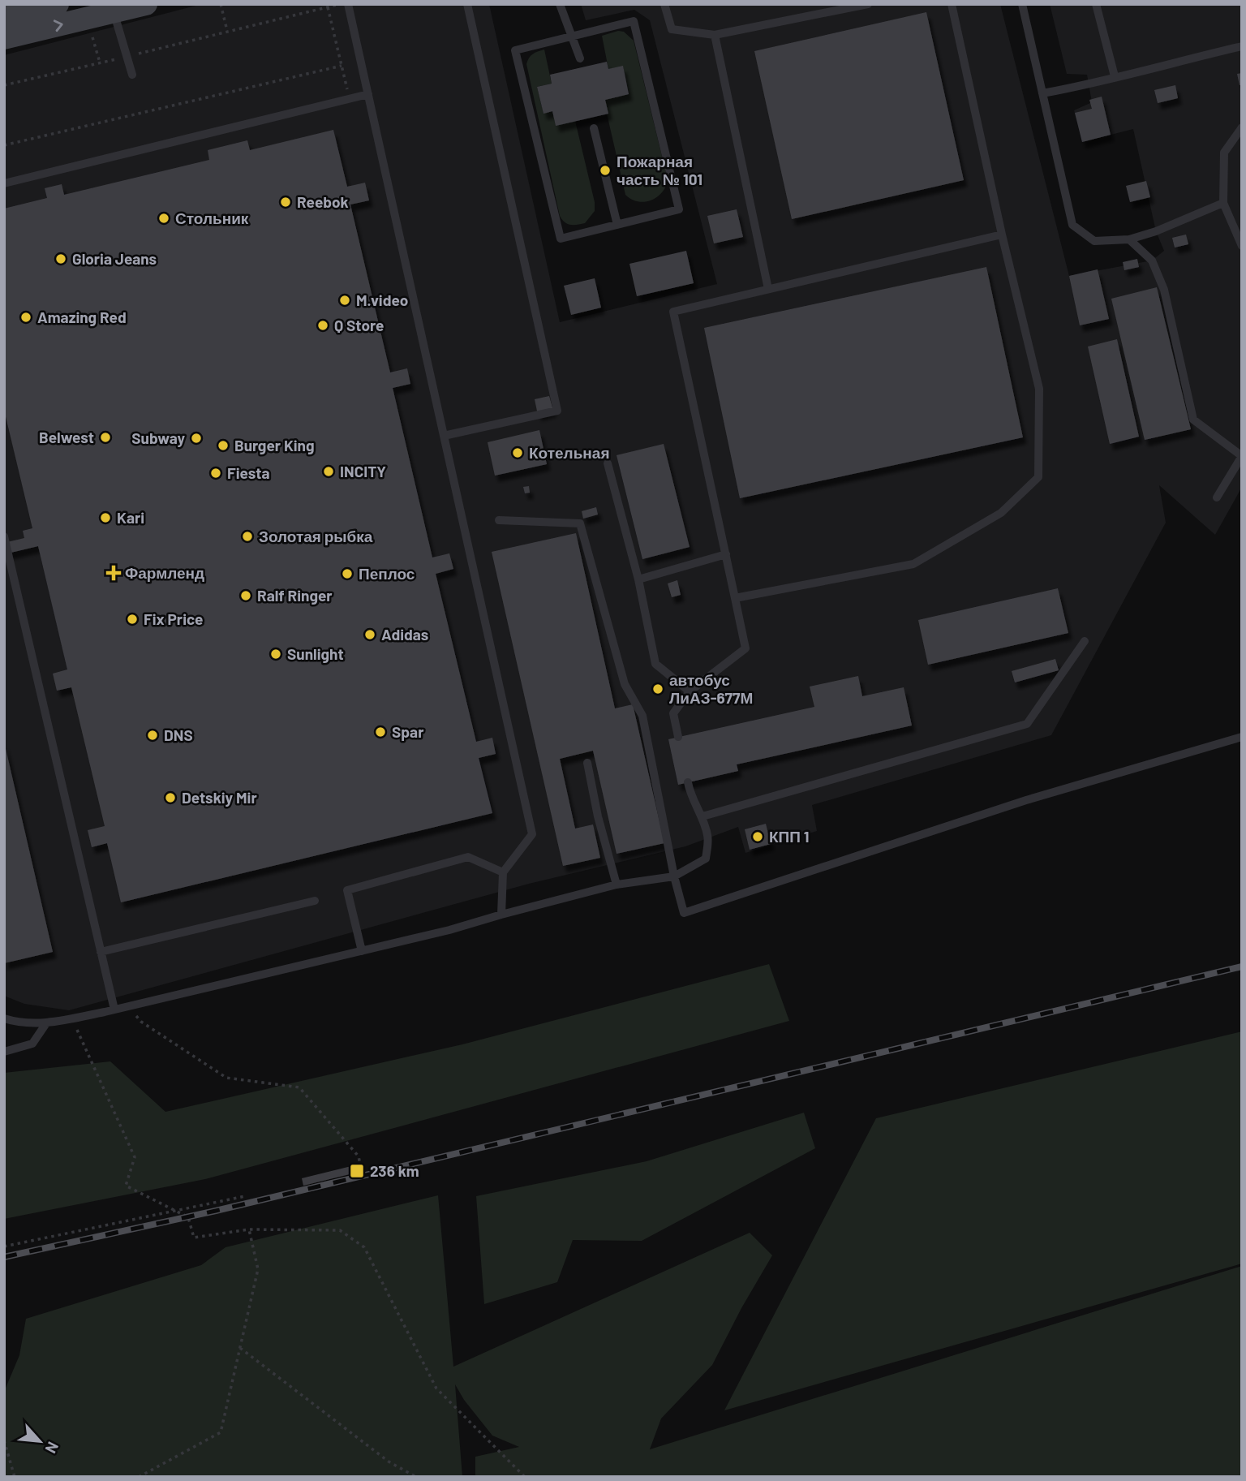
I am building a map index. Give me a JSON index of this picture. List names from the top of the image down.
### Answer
{
  "places": {
    "other": [
      "Пожарная часть № 101",
      "Reebok",
      "Стольник",
      "Gloria Jeans",
      "M.video",
      "Amazing Red",
      "Q Store",
      "Belwest",
      "Subway",
      "Burger King",
      "Котельная",
      "INCITY",
      "Fiesta",
      "Kari",
      "Золотая рыбка",
      "Пеплос",
      "Ralf Ringer",
      "Fix Price",
      "Adidas",
      "Sunlight",
      "автобус ЛиАЗ-677М",
      "Spar",
      "DNS",
      "Detskiy Mir",
      "КПП 1"
    ],
    "health": ["Фармленд"],
    "transit": ["236 km"]
  },
  "north": "bottom right"
}
